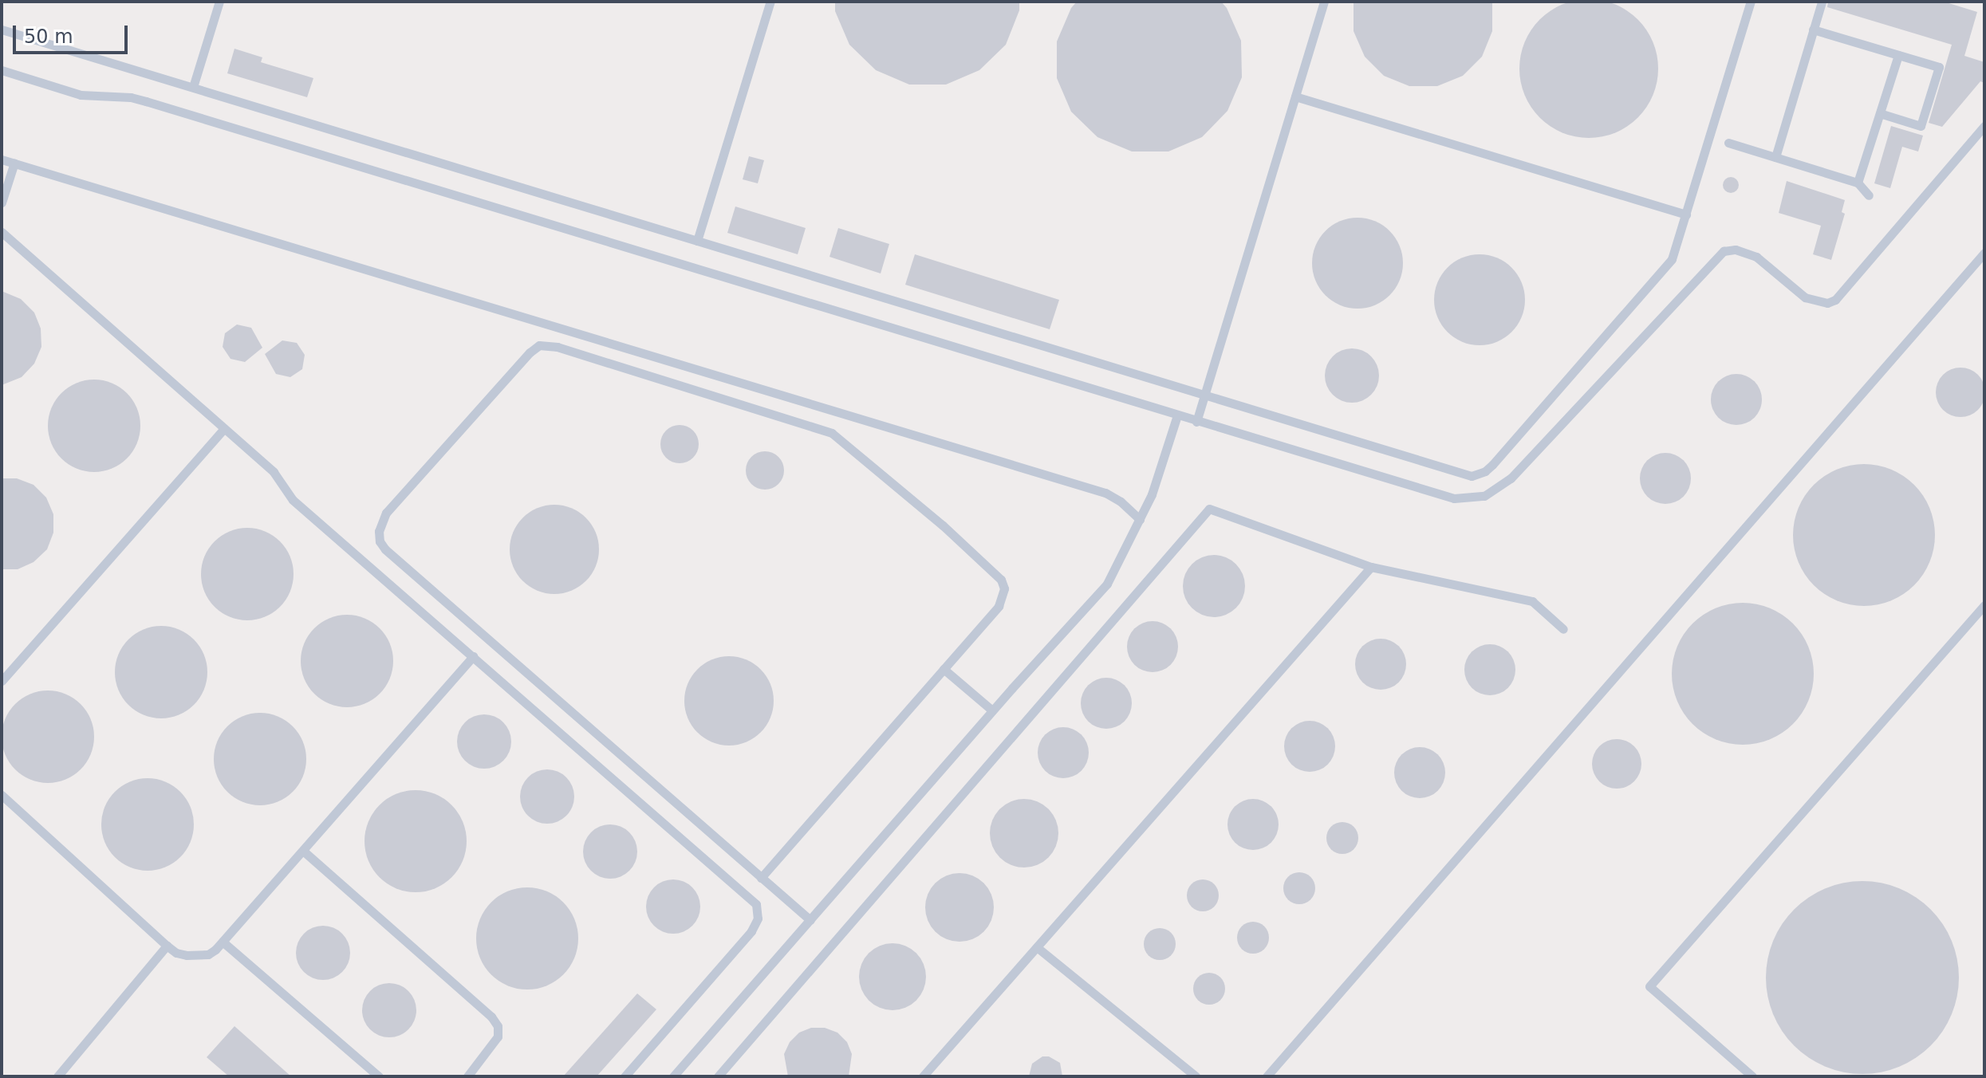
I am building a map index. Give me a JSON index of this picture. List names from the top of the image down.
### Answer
{
  "scale_bar": "50 m"
}
